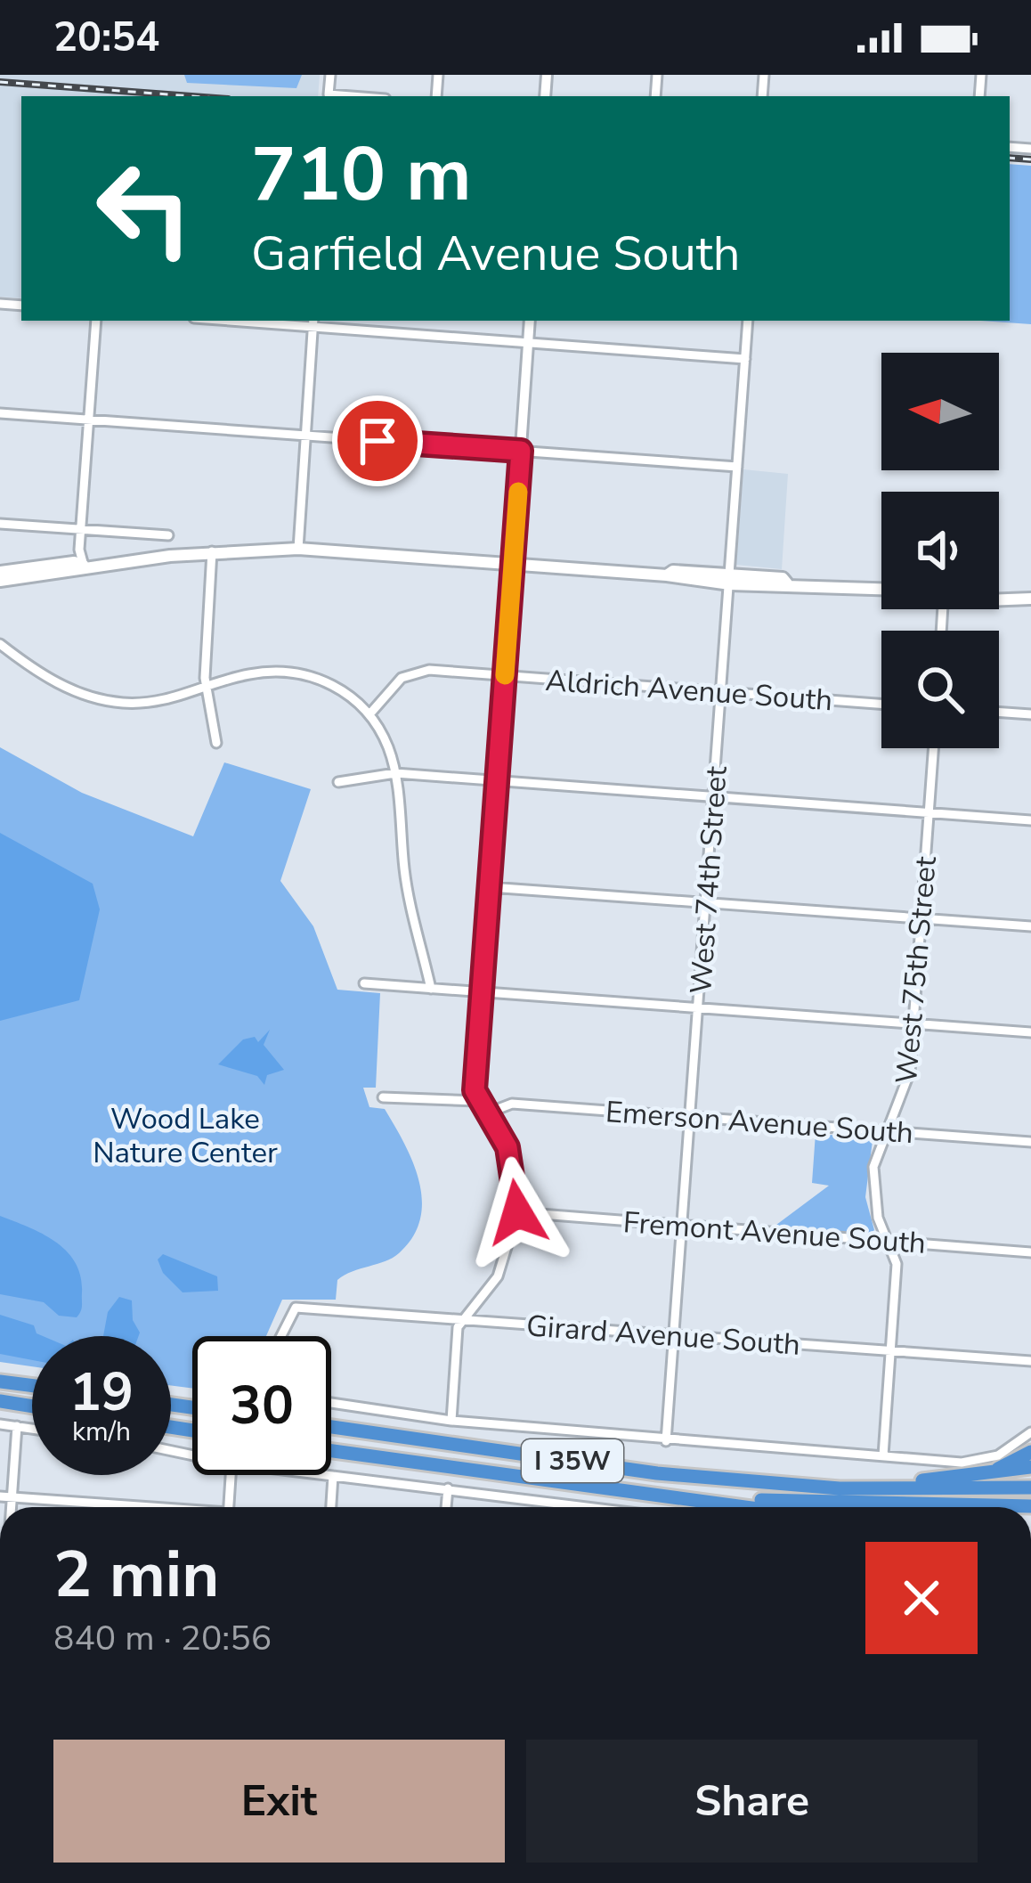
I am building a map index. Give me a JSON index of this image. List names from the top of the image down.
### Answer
{
  "streets": {
    "highway": ["I 35W"],
    "street": [
      "Aldrich Avenue South",
      "West 74th Street",
      "West 75th Street",
      "Emerson Avenue South",
      "Fremont Avenue South",
      "Girard Avenue South"
    ]
  },
  "crossings": [
    ["Aldrich Avenue South", "West 74th Street"],
    ["West 74th Street", "Emerson Avenue South"],
    ["West 74th Street", "Fremont Avenue South"],
    ["West 74th Street", "Girard Avenue South"],
    ["West 75th Street", "Emerson Avenue South"],
    ["West 75th Street", "Fremont Avenue South"],
    ["West 75th Street", "Girard Avenue South"]
  ],
  "parks": ["Wood Lake Nature Center"],
  "north": "left",
  "page": {
    "status": "20:54",
    "turn": ["710 m", "Garfield Avenue South"],
    "speed": "19 km/h",
    "limit": "30",
    "heading": ["2 min", "840 m · 20:56"],
    "buttons": ["Exit", "Share"]
  }
}
